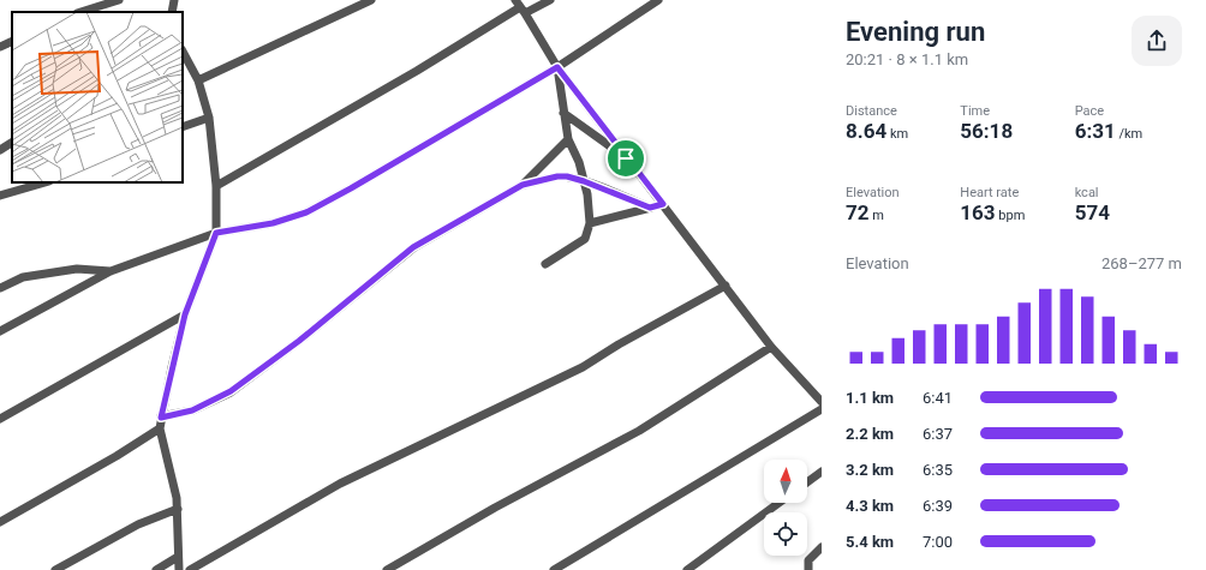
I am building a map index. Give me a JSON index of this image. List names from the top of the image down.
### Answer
{
  "north": "top",
  "page": {
    "heading": ["Evening run", "20:21 · 8 × 1.1 km"],
    "stats": [
      ["Distance", "8.64 km"],
      ["Time", "56:18"],
      ["Pace", "6:31 /km"],
      ["Elevation", "72 m"],
      ["Heart rate", "163 bpm"],
      ["kcal", "574"]
    ],
    "chart": ["Elevation", "268–277 m"],
    "list": [
      {
        "name": "1.1 km",
        "note": "6:41"
      },
      {
        "name": "2.2 km",
        "note": "6:37"
      },
      {
        "name": "3.2 km",
        "note": "6:35"
      },
      {
        "name": "4.3 km",
        "note": "6:39"
      },
      {
        "name": "5.4 km",
        "note": "7:00"
      }
    ]
  }
}
